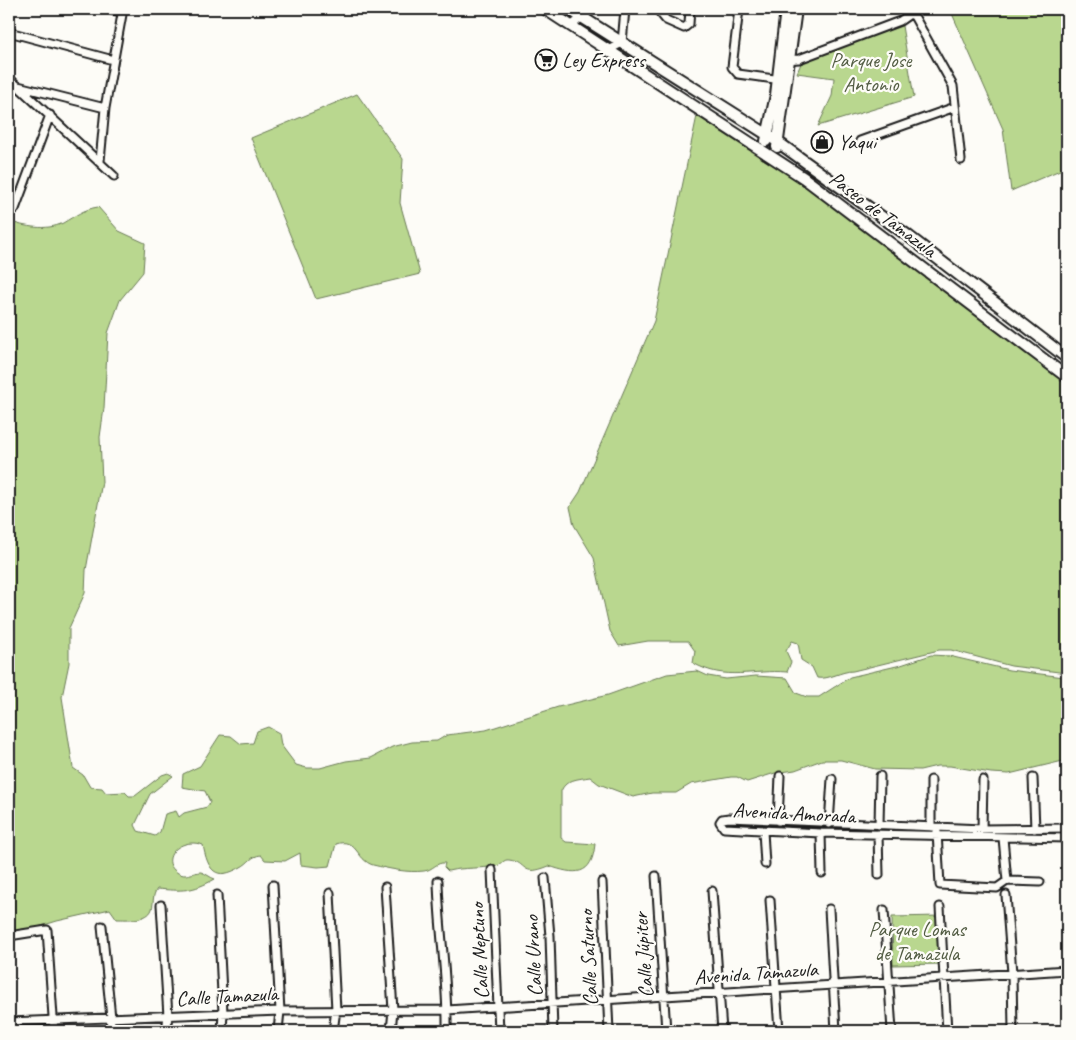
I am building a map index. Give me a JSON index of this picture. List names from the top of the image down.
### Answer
{
  "streets": {
    "main road": ["Paseo de Tamazula"],
    "street": [
      "Avenida Amorada",
      "Calle Neptuno",
      "Calle Júpiter",
      "Calle Urano",
      "Calle Saturno",
      "Avenida Tamazula",
      "Calle Tamazula"
    ]
  },
  "crossings": [
    ["Calle Neptuno", "Avenida Tamazula"],
    ["Calle Júpiter", "Avenida Tamazula"],
    ["Calle Urano", "Avenida Tamazula"],
    ["Calle Saturno", "Avenida Tamazula"],
    ["Avenida Tamazula", "Calle Tamazula"]
  ],
  "parks": ["Parque Jose Antonio", "Parque Lomas de Tamazula"],
  "places": {
    "supermarket": ["Ley Express"],
    "shop": ["Yaqui"]
  }
}
